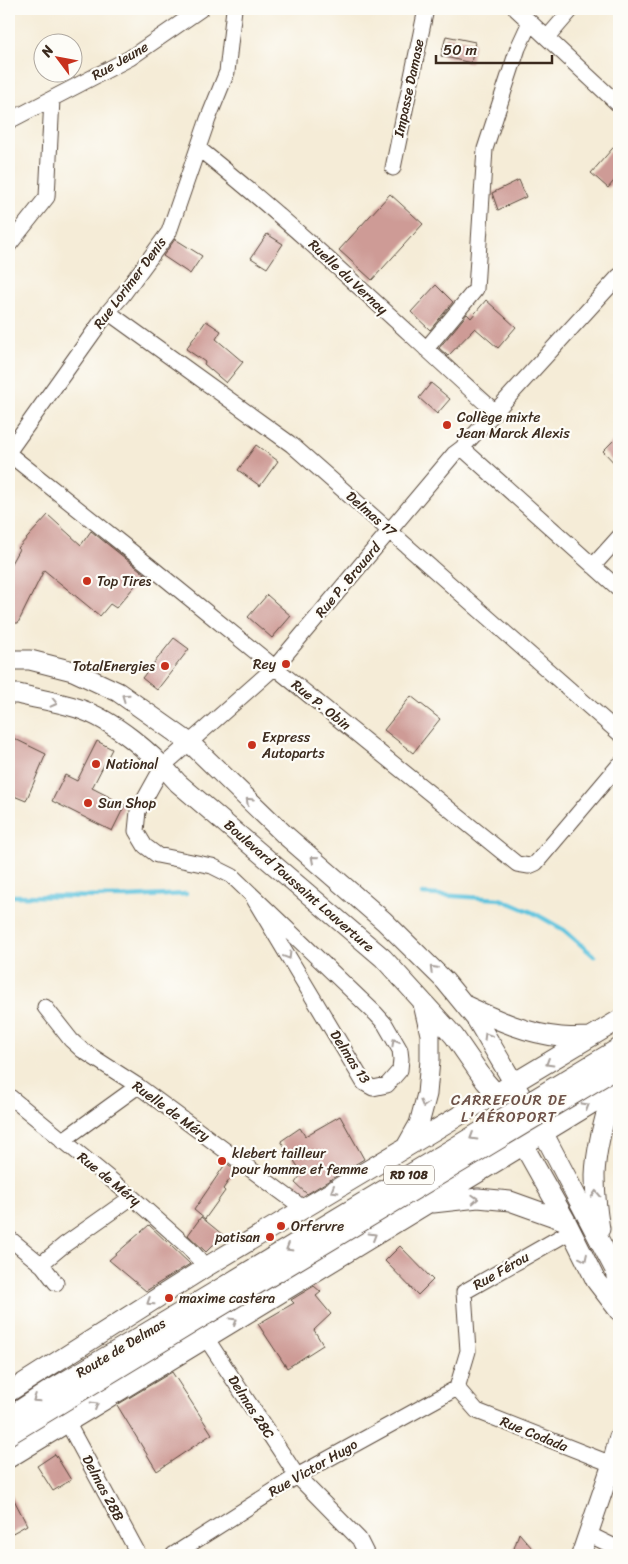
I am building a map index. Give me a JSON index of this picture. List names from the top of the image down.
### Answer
{
  "streets": {
    "main road": ["Boulevard Toussaint Louverture", "RD 108", "Route de Delmas"],
    "street": [
      "Rue Jeune",
      "Impasse Damase",
      "Ruelle du Vernay",
      "Rue Lorimer Denis",
      "Delmas 17",
      "Rue P. Brouard",
      "Rue P. Obin",
      "Delmas 13",
      "Ruelle de Méry",
      "Rue de Méry",
      "Rue Férou",
      "Delmas 28C",
      "Rue Codada",
      "Rue Victor Hugo",
      "Delmas 28B"
    ]
  },
  "crossings": [
    ["Ruelle du Vernay", "Rue Lorimer Denis"],
    ["Ruelle du Vernay", "Rue P. Brouard"],
    ["Rue Lorimer Denis", "Delmas 17"],
    ["Rue Lorimer Denis", "Rue P. Obin"],
    ["Delmas 17", "Rue P. Brouard"],
    ["Rue P. Brouard", "Rue P. Obin"],
    ["Rue P. Brouard", "Boulevard Toussaint Louverture"],
    ["Rue P. Brouard", "Delmas 13"],
    ["Boulevard Toussaint Louverture", "Delmas 13"],
    ["Boulevard Toussaint Louverture", "Rue Férou"],
    ["Rue Férou", "Rue Codada"],
    ["Rue Férou", "Rue Victor Hugo"],
    ["Delmas 28C", "Rue Victor Hugo"],
    ["Rue Codada", "Rue Victor Hugo"]
  ],
  "districts": ["CARREFOUR DE L'AÉROPORT"],
  "places": [
    "Collège mixte Jean Marck Alexis",
    "Top Tires",
    "Rey",
    "TotalEnergies",
    "Express Autoparts",
    "National",
    "Sun Shop",
    "klebert tailleur pour homme et femme",
    "Orfervre",
    "patisan",
    "maxime castera"
  ],
  "scale_bar": "50 m",
  "north": "top left"
}
